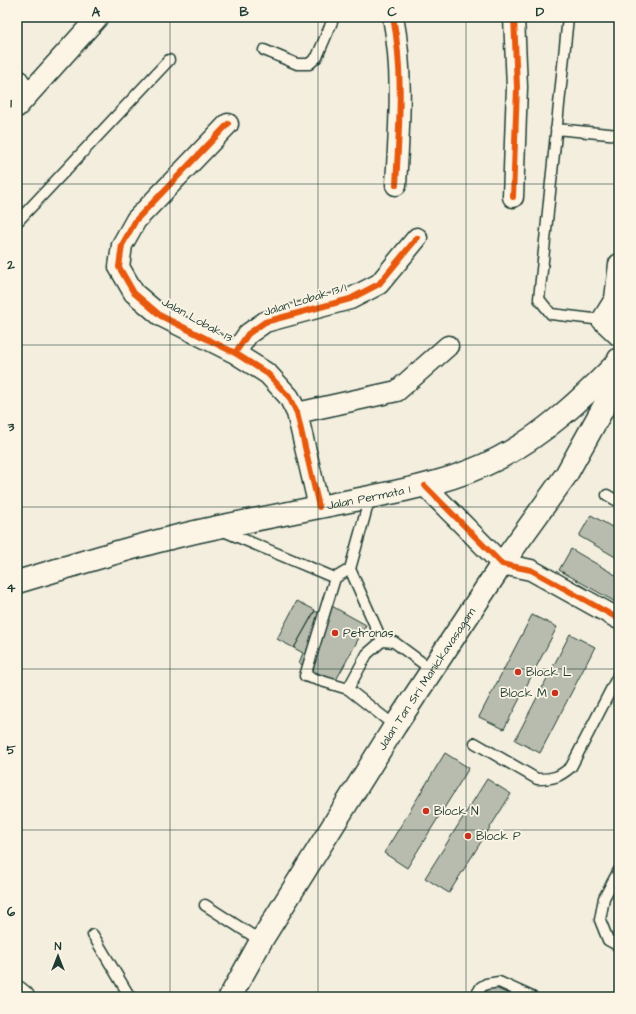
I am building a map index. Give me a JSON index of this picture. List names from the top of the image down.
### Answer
{
  "streets": {
    "main road": ["Jalan Permata 1", "Jalan Tan Sri Manickavasagam"],
    "street": ["Jalan Lobak 13/1", "Jalan Lobak 13"]
  },
  "crossings": [
    ["Jalan Lobak 13/1", "Jalan Lobak 13"],
    ["Jalan Lobak 13", "Jalan Permata 1"],
    ["Jalan Permata 1", "Jalan Tan Sri Manickavasagam"]
  ],
  "places": [
    "Petronas",
    "Block L",
    "Block M",
    "Block N",
    "Block P"
  ],
  "north": "top",
  "grid": {
    "columns": [
      "A",
      "B",
      "C",
      "D"
    ],
    "rows": [
      "1",
      "2",
      "3",
      "4",
      "5",
      "6"
    ]
  }
}
